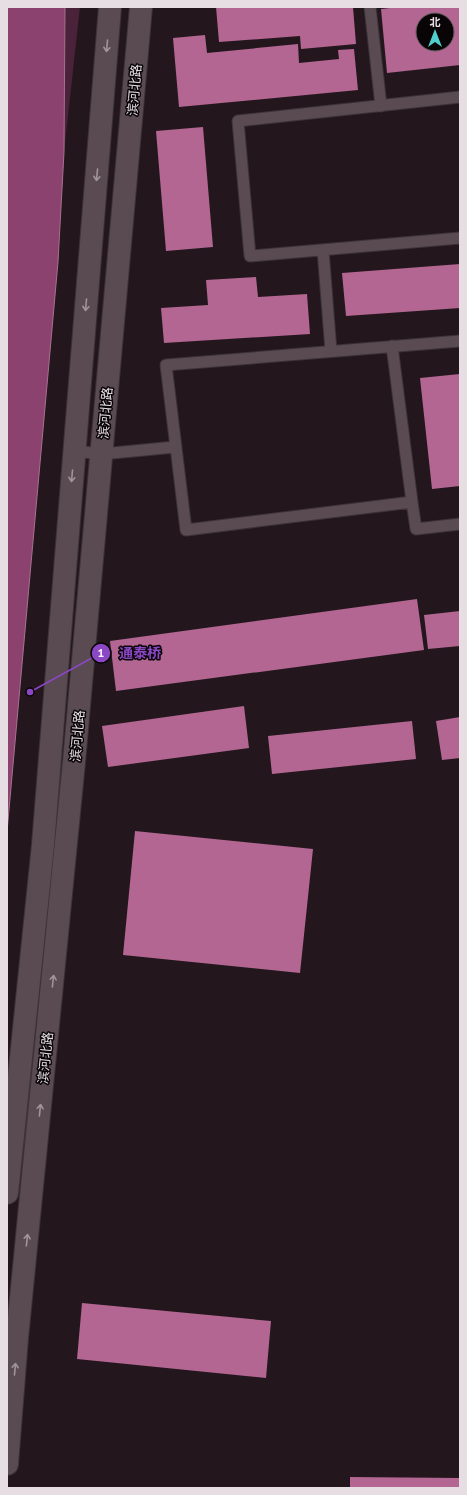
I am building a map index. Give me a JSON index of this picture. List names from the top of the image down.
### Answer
{
  "streets": {
    "main road": ["滨河北路"]
  },
  "places": ["通泰桥"],
  "north": "top"
}
